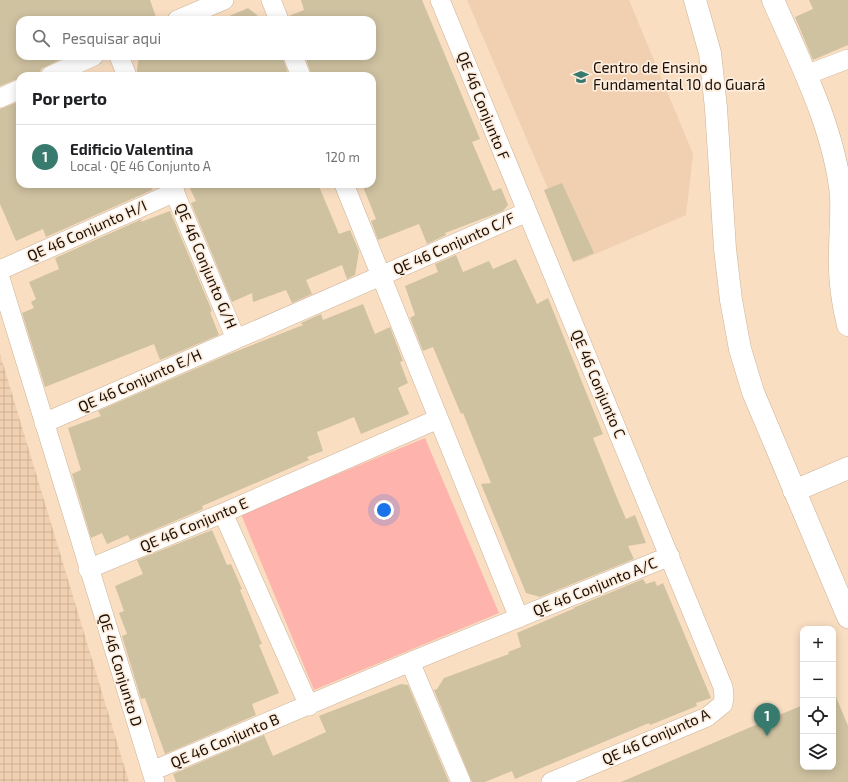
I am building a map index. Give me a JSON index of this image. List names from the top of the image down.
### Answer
{
  "streets": {
    "street": [
      "QE 46 Conjunto F",
      "QE 46 Conjunto H/I",
      "QE 46 Conjunto C/F",
      "QE 46 Conjunto G/H",
      "QE 46 Conjunto E/H",
      "QE 46 Conjunto C",
      "QE 46 Conjunto E",
      "QE 46 Conjunto A/C",
      "QE 46 Conjunto D",
      "QE 46 Conjunto A",
      "QE 46 Conjunto B"
    ]
  },
  "crossings": [
    ["QE 46 Conjunto F", "QE 46 Conjunto C/F"],
    ["QE 46 Conjunto F", "QE 46 Conjunto C"],
    ["QE 46 Conjunto H/I", "QE 46 Conjunto G/H"],
    ["QE 46 Conjunto C/F", "QE 46 Conjunto G/H"],
    ["QE 46 Conjunto C/F", "QE 46 Conjunto E/H"],
    ["QE 46 Conjunto C/F", "QE 46 Conjunto C"],
    ["QE 46 Conjunto G/H", "QE 46 Conjunto E/H"],
    ["QE 46 Conjunto C", "QE 46 Conjunto A/C"],
    ["QE 46 Conjunto C", "QE 46 Conjunto A"],
    ["QE 46 Conjunto E", "QE 46 Conjunto D"],
    ["QE 46 Conjunto A/C", "QE 46 Conjunto A"],
    ["QE 46 Conjunto A/C", "QE 46 Conjunto B"],
    ["QE 46 Conjunto D", "QE 46 Conjunto B"]
  ],
  "places": {
    "school or university": ["Centro de Ensino Fundamental 10 do Guará"]
  },
  "page": {
    "search": "Pesquisar aqui",
    "heading": "Por perto",
    "list": [
      {
        "mark": "1",
        "name": "Edificio Valentina",
        "note": "Local · QE 46 Conjunto A",
        "value": "120 m"
      }
    ],
    "map_buttons": ["+", "−"],
    "pins": "1"
  }
}
